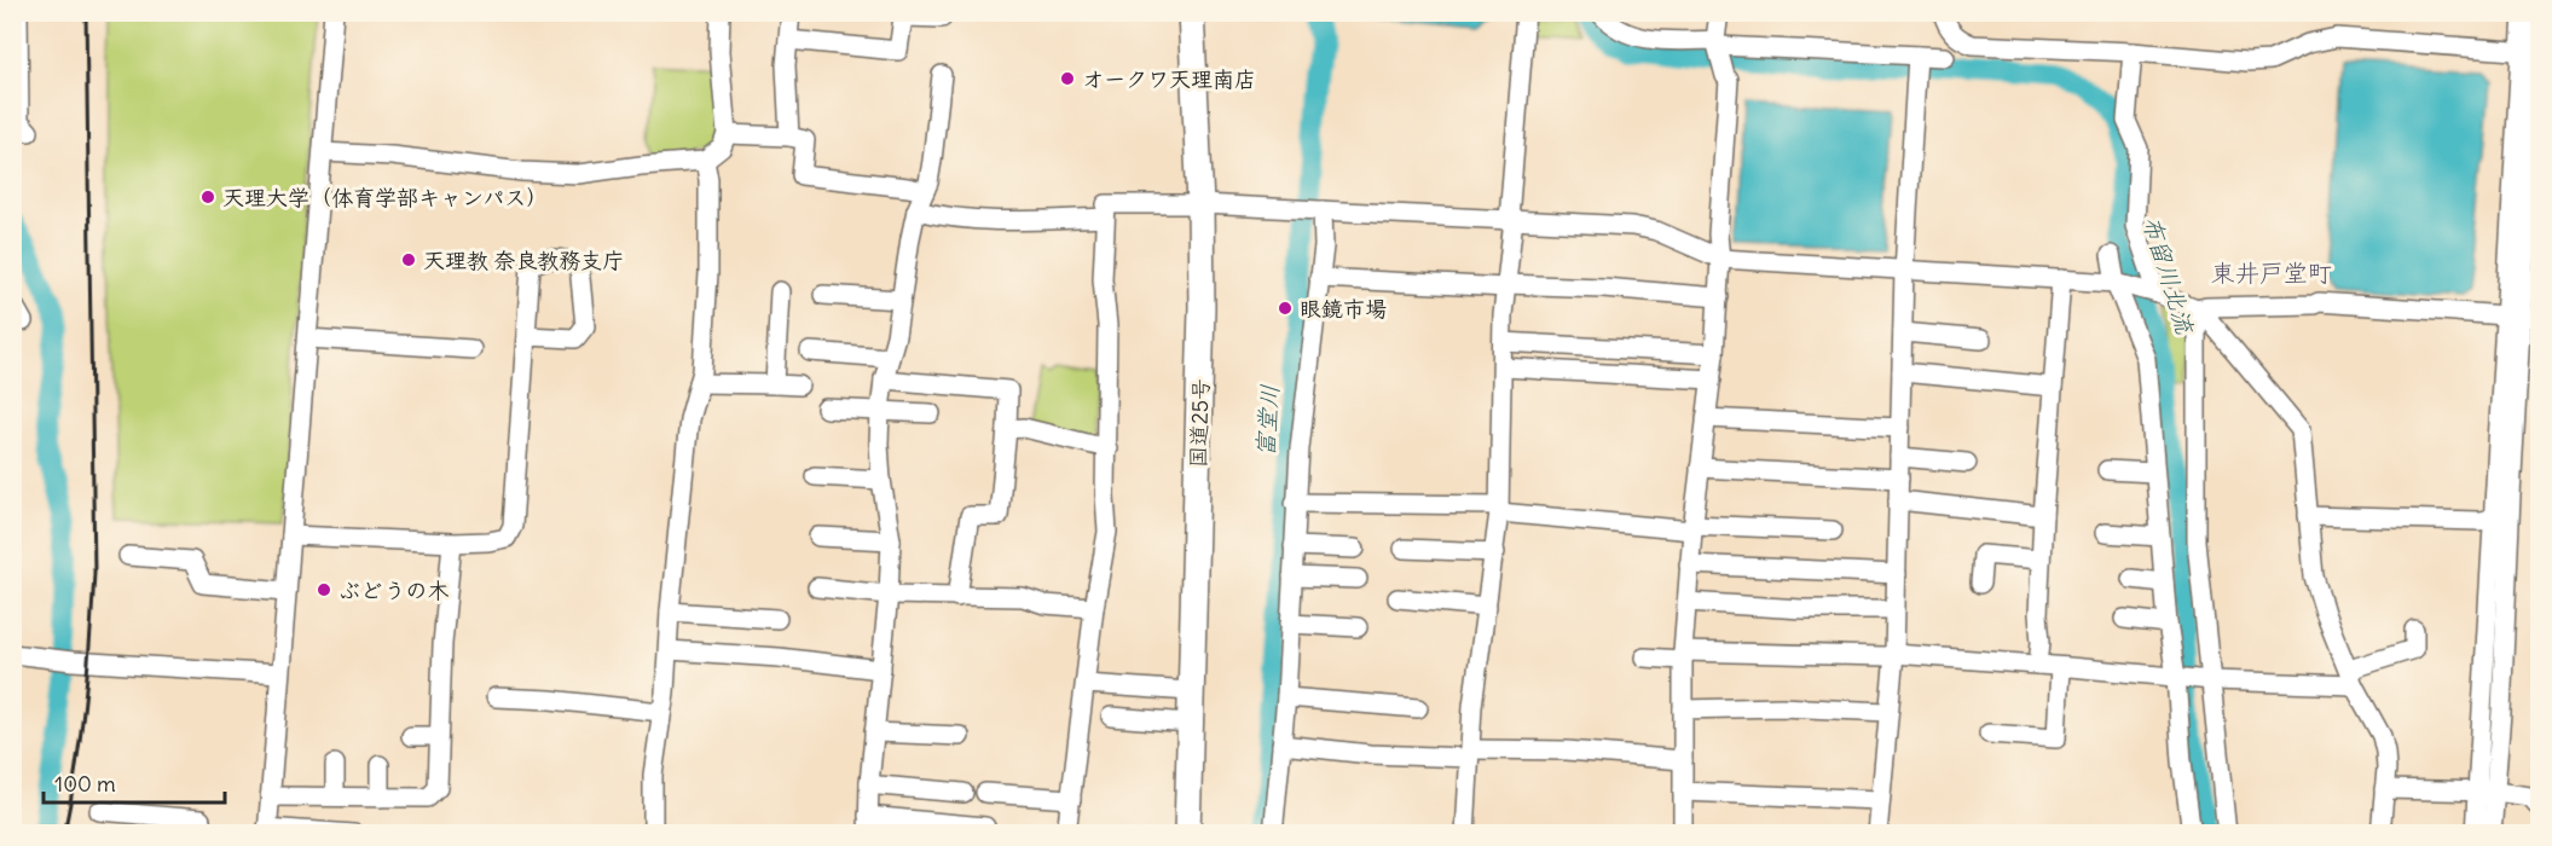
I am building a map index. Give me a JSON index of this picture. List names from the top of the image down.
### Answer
{
  "streets": {
    "highway": ["国道25号"]
  },
  "districts": ["東井戸堂町"],
  "water": ["布留川北流", "富堂川"],
  "places": [
    "オークワ天理南店",
    "天理大学（体育学部キャンパス）",
    "天理教 奈良教務支庁",
    "眼鏡市場",
    "ぶどうの木"
  ],
  "scale_bar": "100 m"
}
